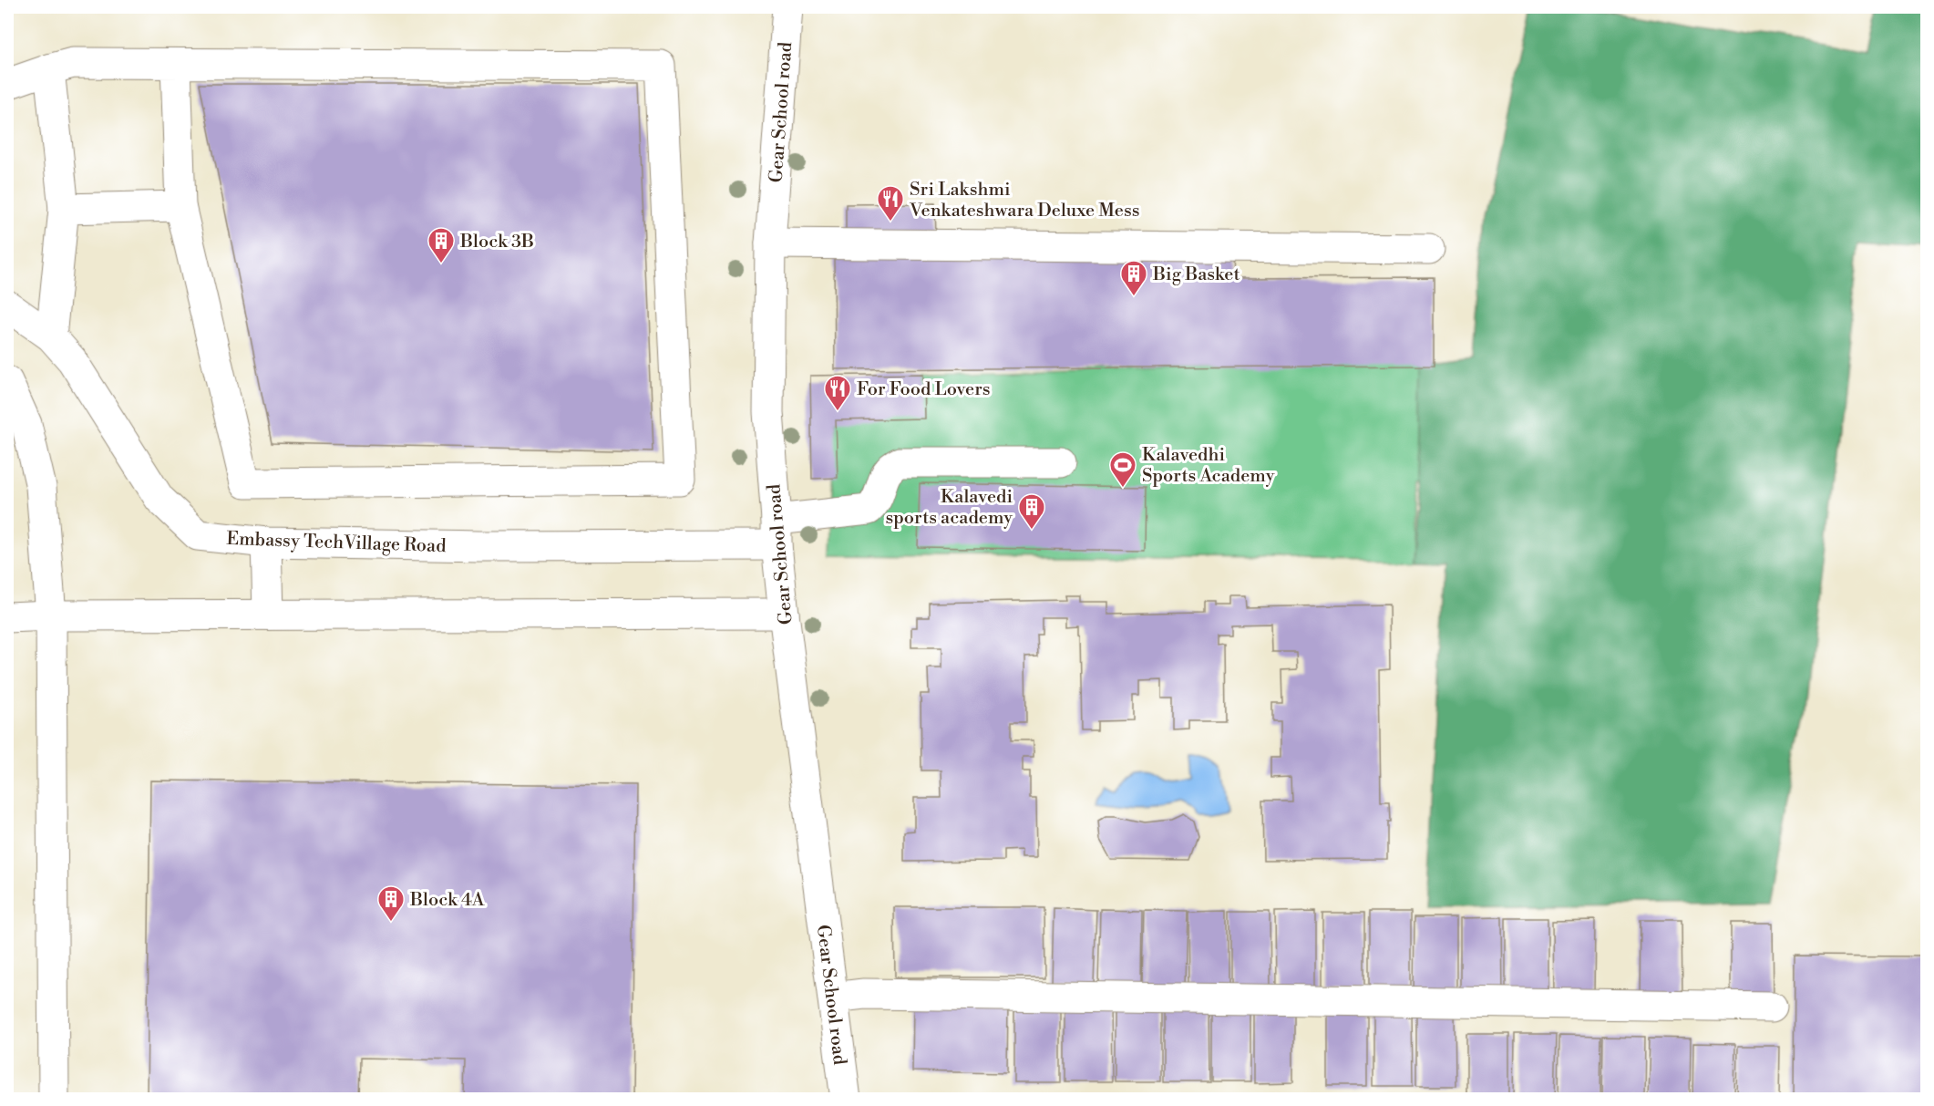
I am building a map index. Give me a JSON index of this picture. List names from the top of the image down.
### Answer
{
  "streets": {
    "main road": ["Gear School road", "Embassy TechVillage Road"]
  },
  "crossings": [
    ["Gear School road", "Embassy TechVillage Road"]
  ],
  "places": {
    "restaurant": ["Sri Lakshmi Venkateshwara Deluxe Mess", "For Food Lovers"],
    "building": [
      "Block 3B",
      "Big Basket",
      "Kalavedi sports academy",
      "Block 4A"
    ],
    "sports": ["Kalavedhi Sports Academy"]
  }
}
